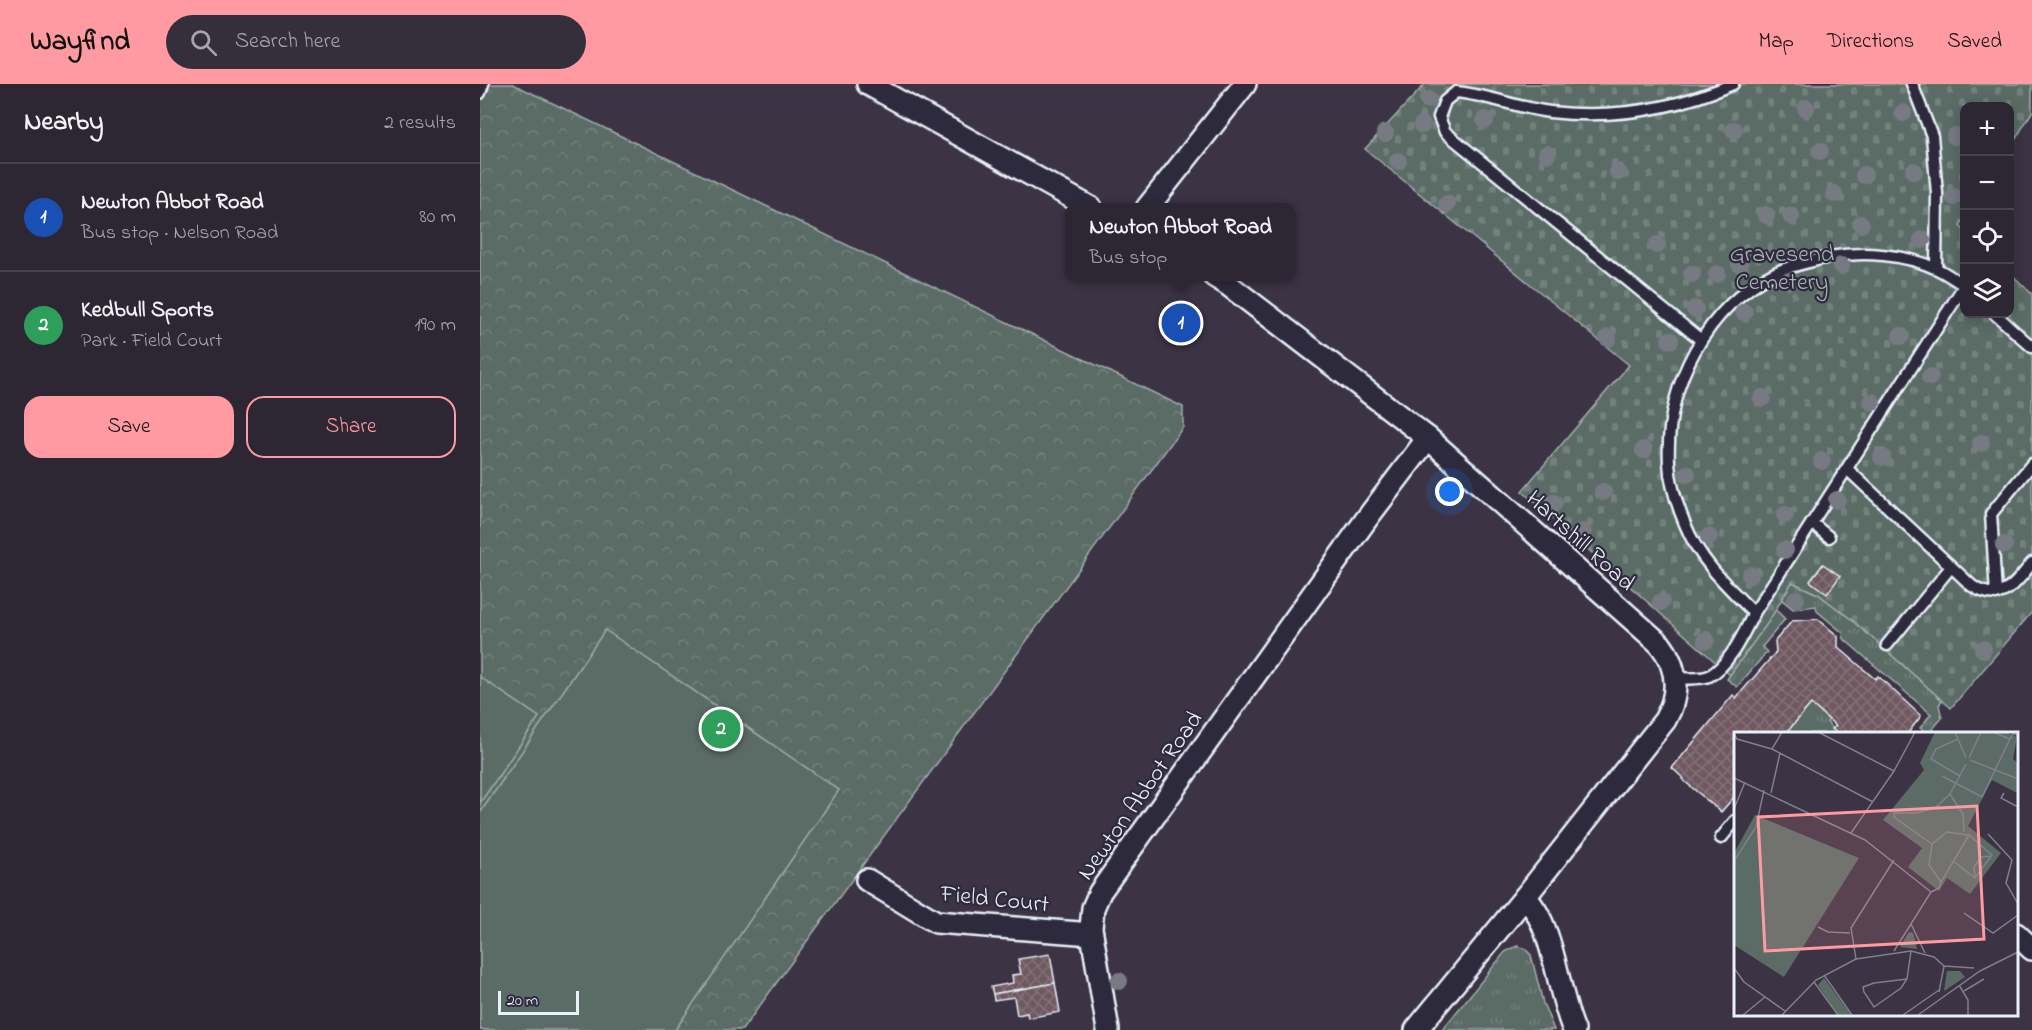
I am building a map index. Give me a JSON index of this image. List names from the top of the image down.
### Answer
{
  "streets": {
    "street": ["Hartshill Road", "Newton Abbot Road", "Field Court"]
  },
  "crossings": [
    ["Hartshill Road", "Newton Abbot Road"],
    ["Newton Abbot Road", "Field Court"]
  ],
  "parks": ["Gravesend Cemetery"],
  "scale_bar": "20 m",
  "page": {
    "header": "Wayfind",
    "search": "Search here",
    "nav": ["Map", "Directions", "Saved"],
    "heading": ["Nearby", "2 results"],
    "map_buttons": ["+", "−"],
    "list": [
      {
        "mark": "1",
        "name": "Newton Abbot Road",
        "note": "Bus stop · Nelson Road",
        "value": "80 m"
      },
      {
        "mark": "2",
        "name": "Kedbull Sports",
        "note": "Park · Field Court",
        "value": "190 m"
      }
    ],
    "popup": ["Newton Abbot Road", "Bus stop"],
    "pins": ["1", "2"],
    "buttons": ["Save", "Share"],
    "scale": "20 m"
  }
}
